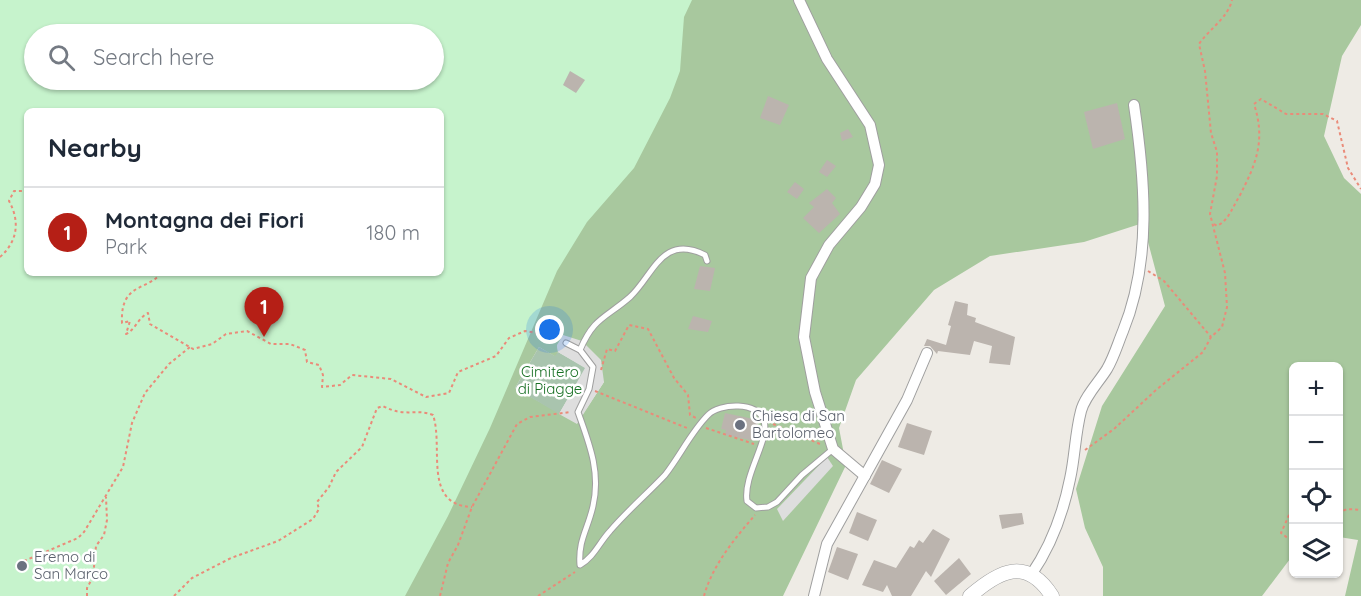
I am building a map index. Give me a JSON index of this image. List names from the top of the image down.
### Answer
{
  "parks": ["Cimitero di Piagge"],
  "places": ["Chiesa di San Bartolomeo", "Eremo di San Marco"],
  "page": {
    "search": "Search here",
    "heading": "Nearby",
    "list": [
      {
        "mark": "1",
        "name": "Montagna dei Fiori",
        "note": "Park",
        "value": "180 m"
      }
    ],
    "pins": "1",
    "map_buttons": ["+", "−"]
  }
}
